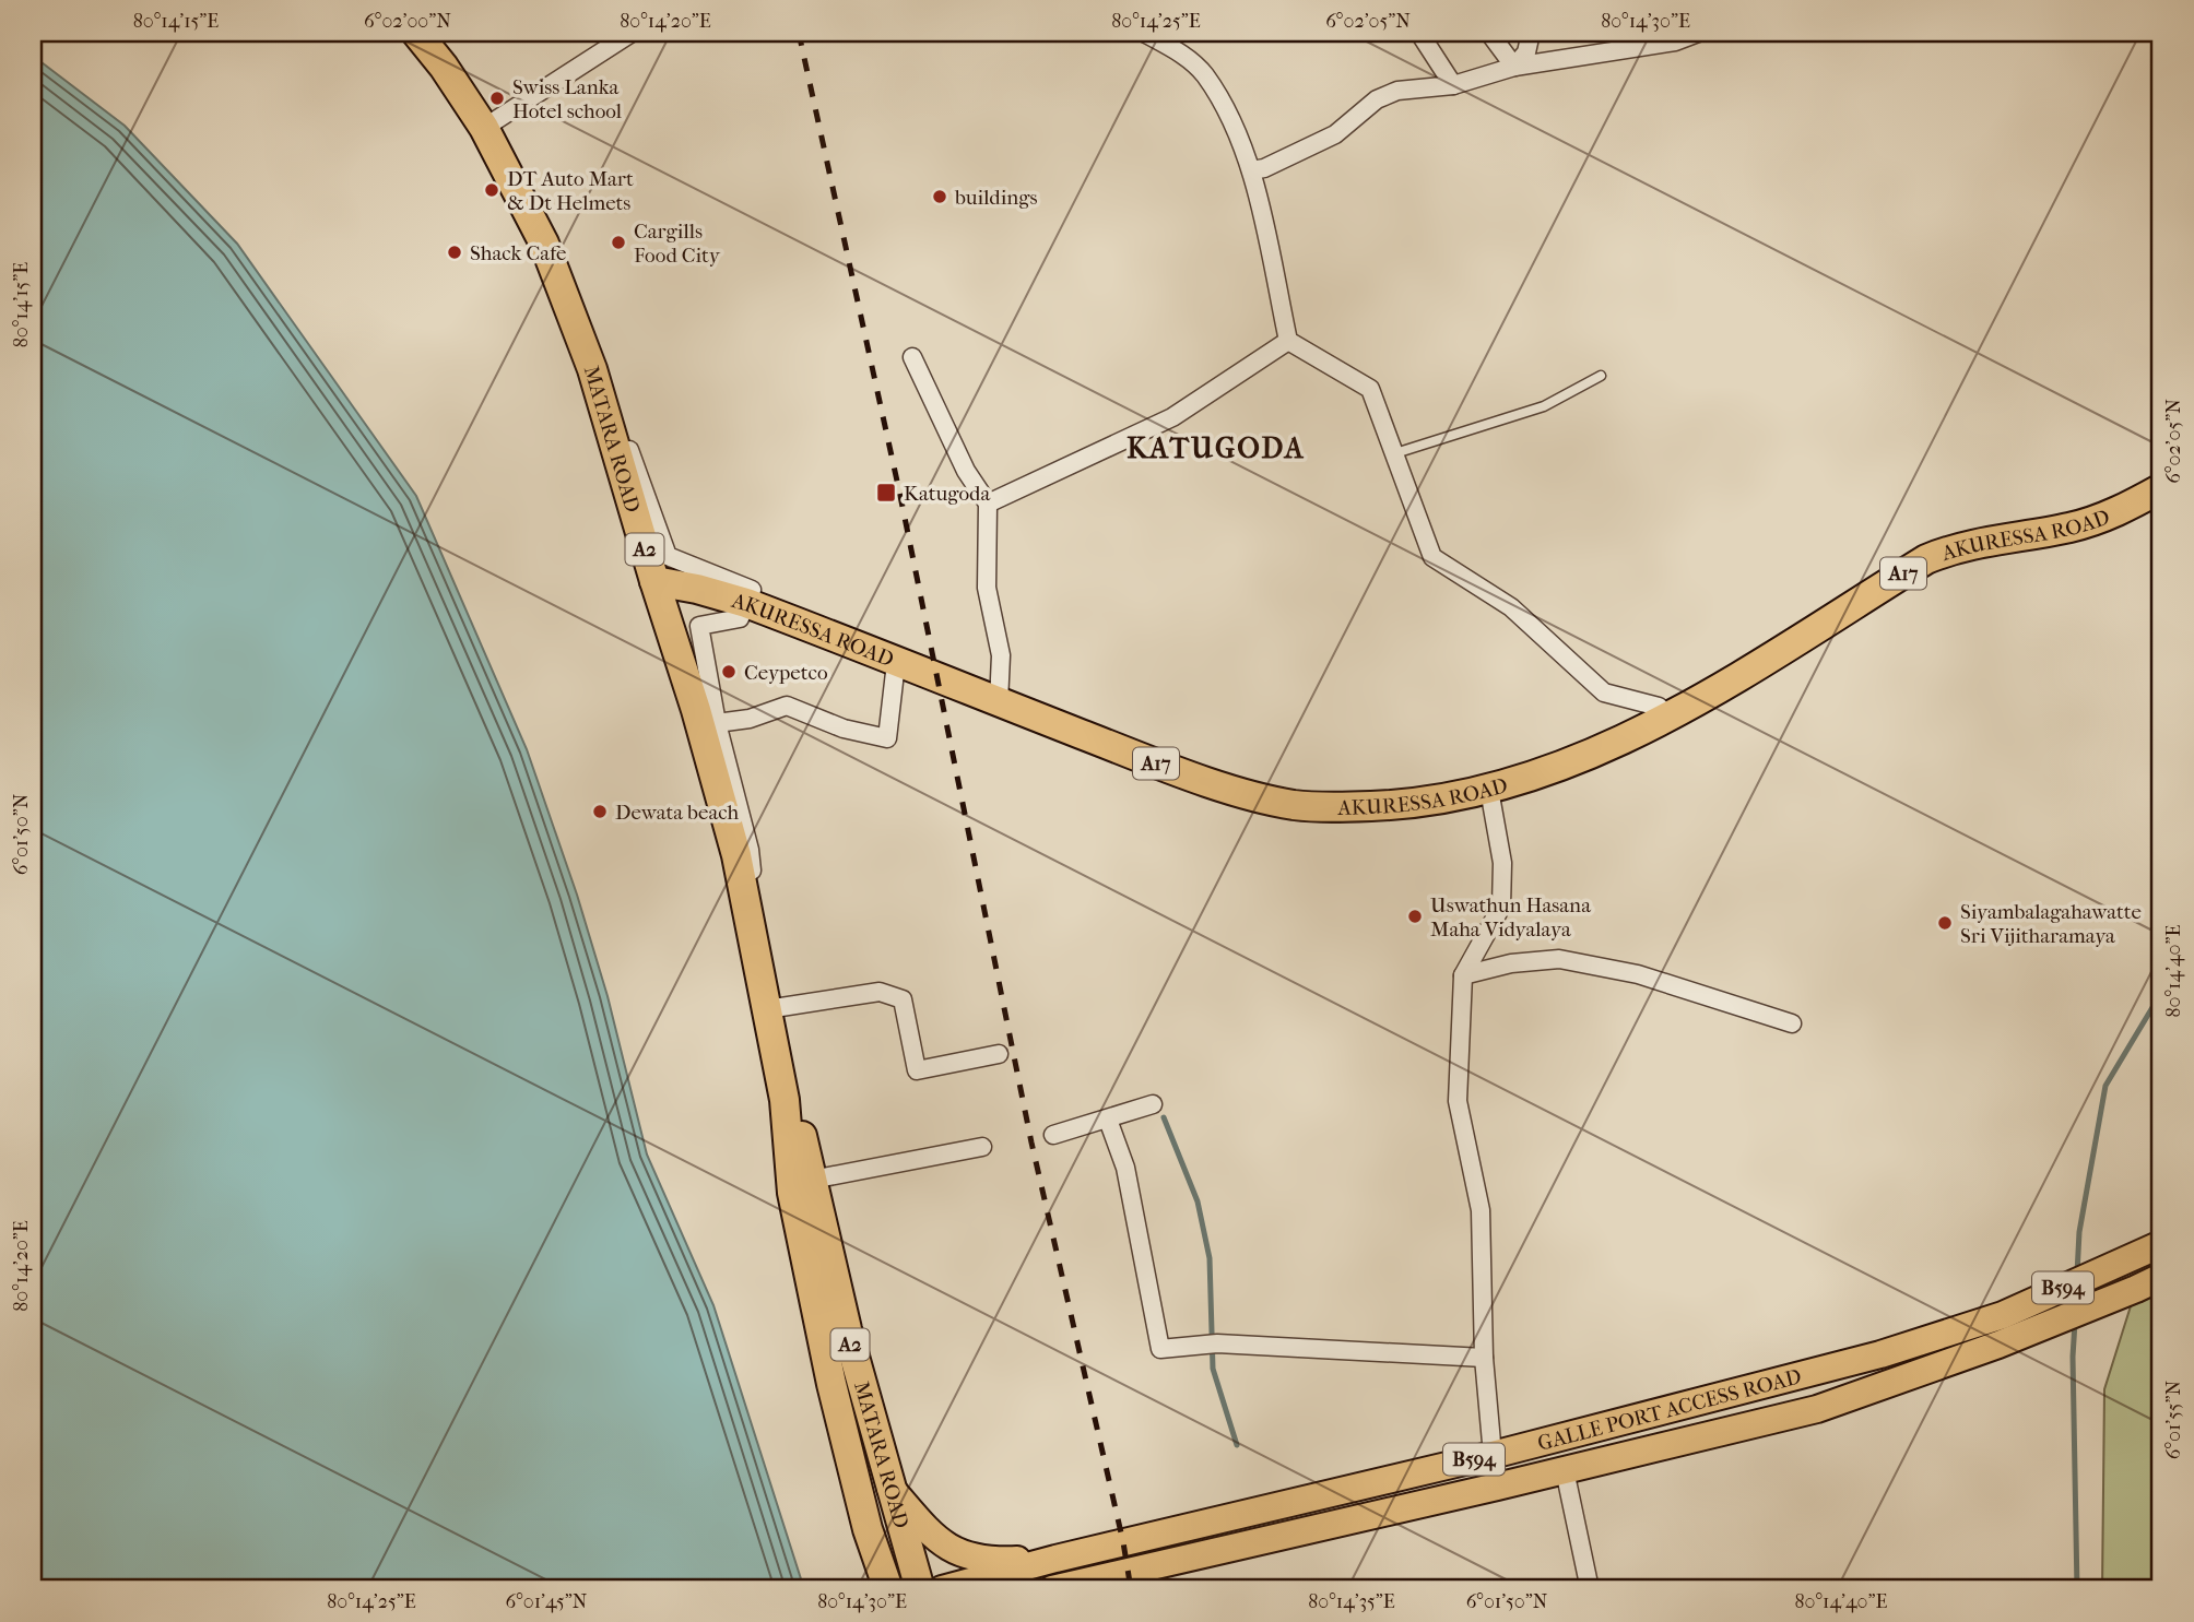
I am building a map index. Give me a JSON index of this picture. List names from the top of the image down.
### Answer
{
  "streets": {
    "highway": [
      "MATARA ROAD",
      "AKURESSA ROAD",
      "A2",
      "A17"
    ],
    "main road": ["B594", "GALLE PORT ACCESS ROAD"]
  },
  "crossings": [
    ["MATARA ROAD", "AKURESSA ROAD"]
  ],
  "districts": ["KATUGODA"],
  "places": {
    "other": [
      "Swiss Lanka Hotel school",
      "DT Auto Mart & Dt Helmets",
      "buildings",
      "Cargills Food City",
      "Shack Cafe",
      "Ceypetco",
      "Dewata beach",
      "Uswathun Hasana Maha Vidyalaya",
      "Siyambalagahawatte Sri Vijitharamaya"
    ],
    "transit": ["Katugoda"]
  },
  "coordinates": [
    "80°14'15\"E",
    "6°02'00\"N",
    "80°14'20\"E",
    "80°14'25\"E",
    "6°02'05\"N",
    "80°14'30\"E",
    "6°01'50\"N",
    "80°14'40\"E",
    "6°01'55\"N",
    "6°01'45\"N",
    "80°14'35\"E"
  ]
}
